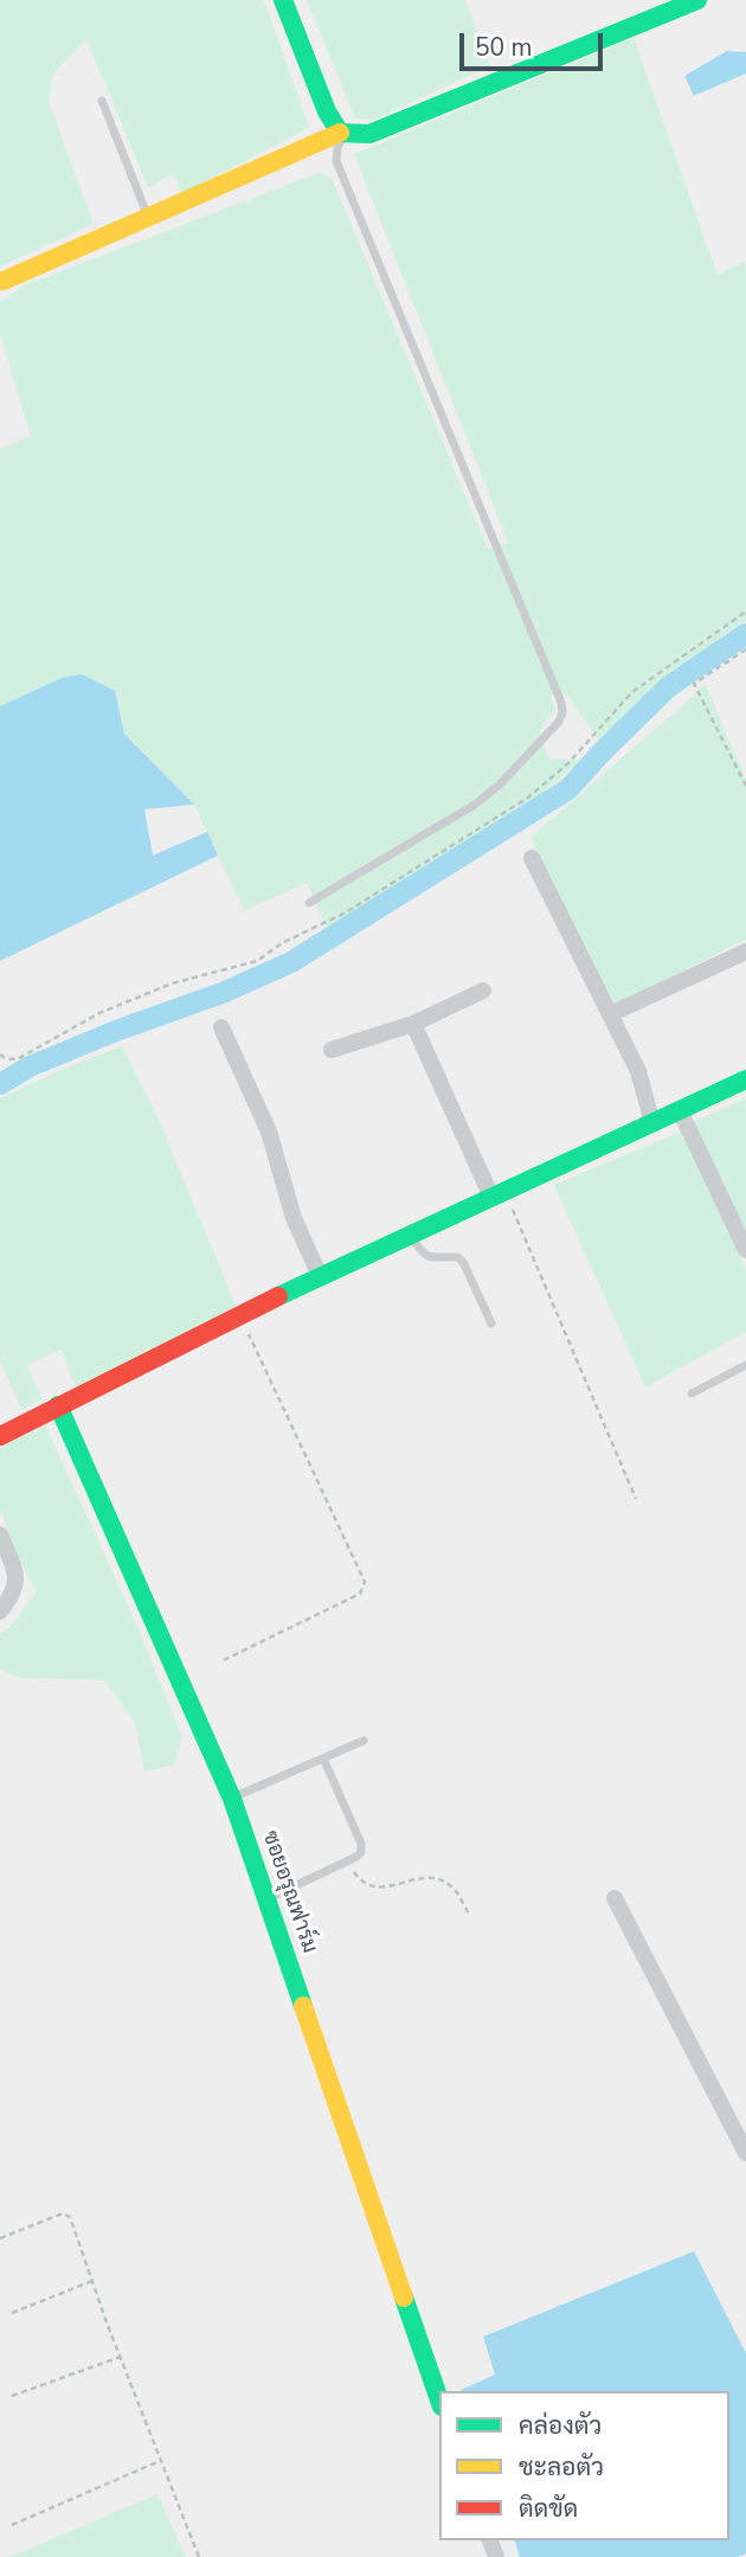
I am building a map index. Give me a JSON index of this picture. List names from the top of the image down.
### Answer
{
  "streets": {
    "street": ["ซอยอรุณฟาร์ม"]
  },
  "legend": ["คล่องตัว", "ชะลอตัว", "ติดขัด"],
  "scale_bar": "50 m"
}
